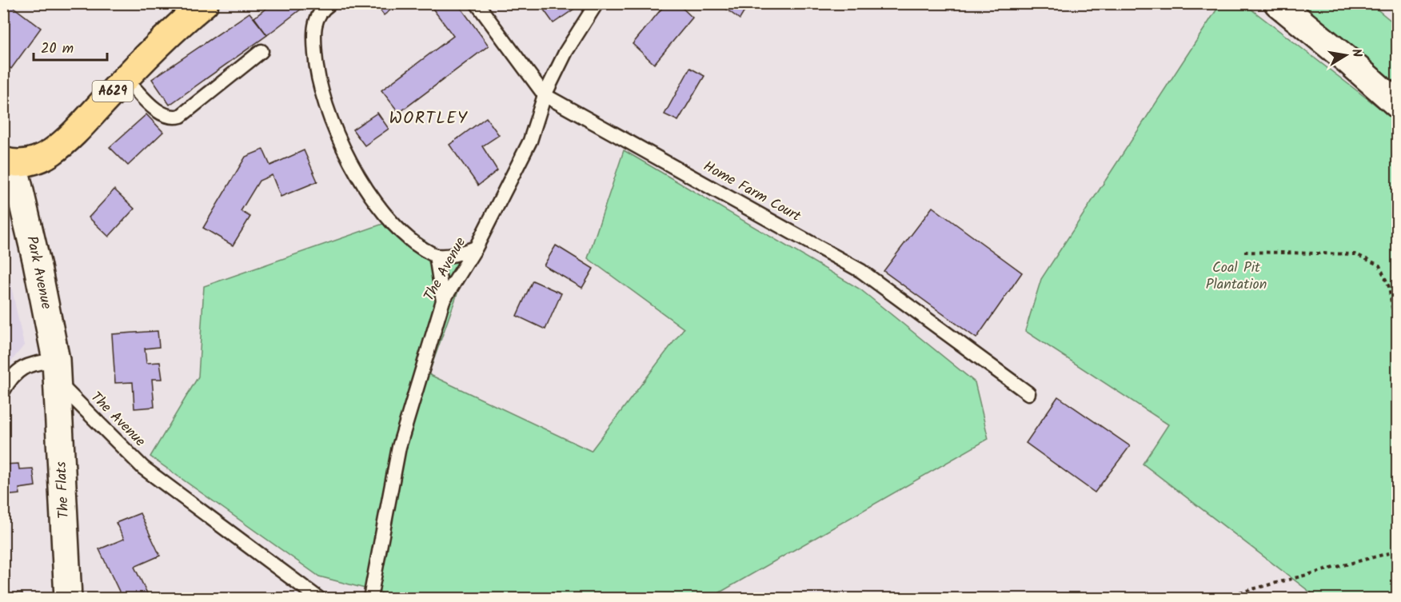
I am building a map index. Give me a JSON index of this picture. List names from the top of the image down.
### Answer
{
  "streets": {
    "highway": ["A629"],
    "street": ["Park Avenue", "The Flats"],
    "lane": ["Home Farm Court", "The Avenue"]
  },
  "crossings": [
    ["A629", "Park Avenue"],
    ["Home Farm Court", "The Avenue"],
    ["The Avenue", "Park Avenue"],
    ["The Avenue", "The Flats"],
    ["Park Avenue", "The Flats"]
  ],
  "districts": ["WORTLEY"],
  "parks": ["Coal Pit Plantation"],
  "scale_bar": "20 m",
  "north": "right"
}
